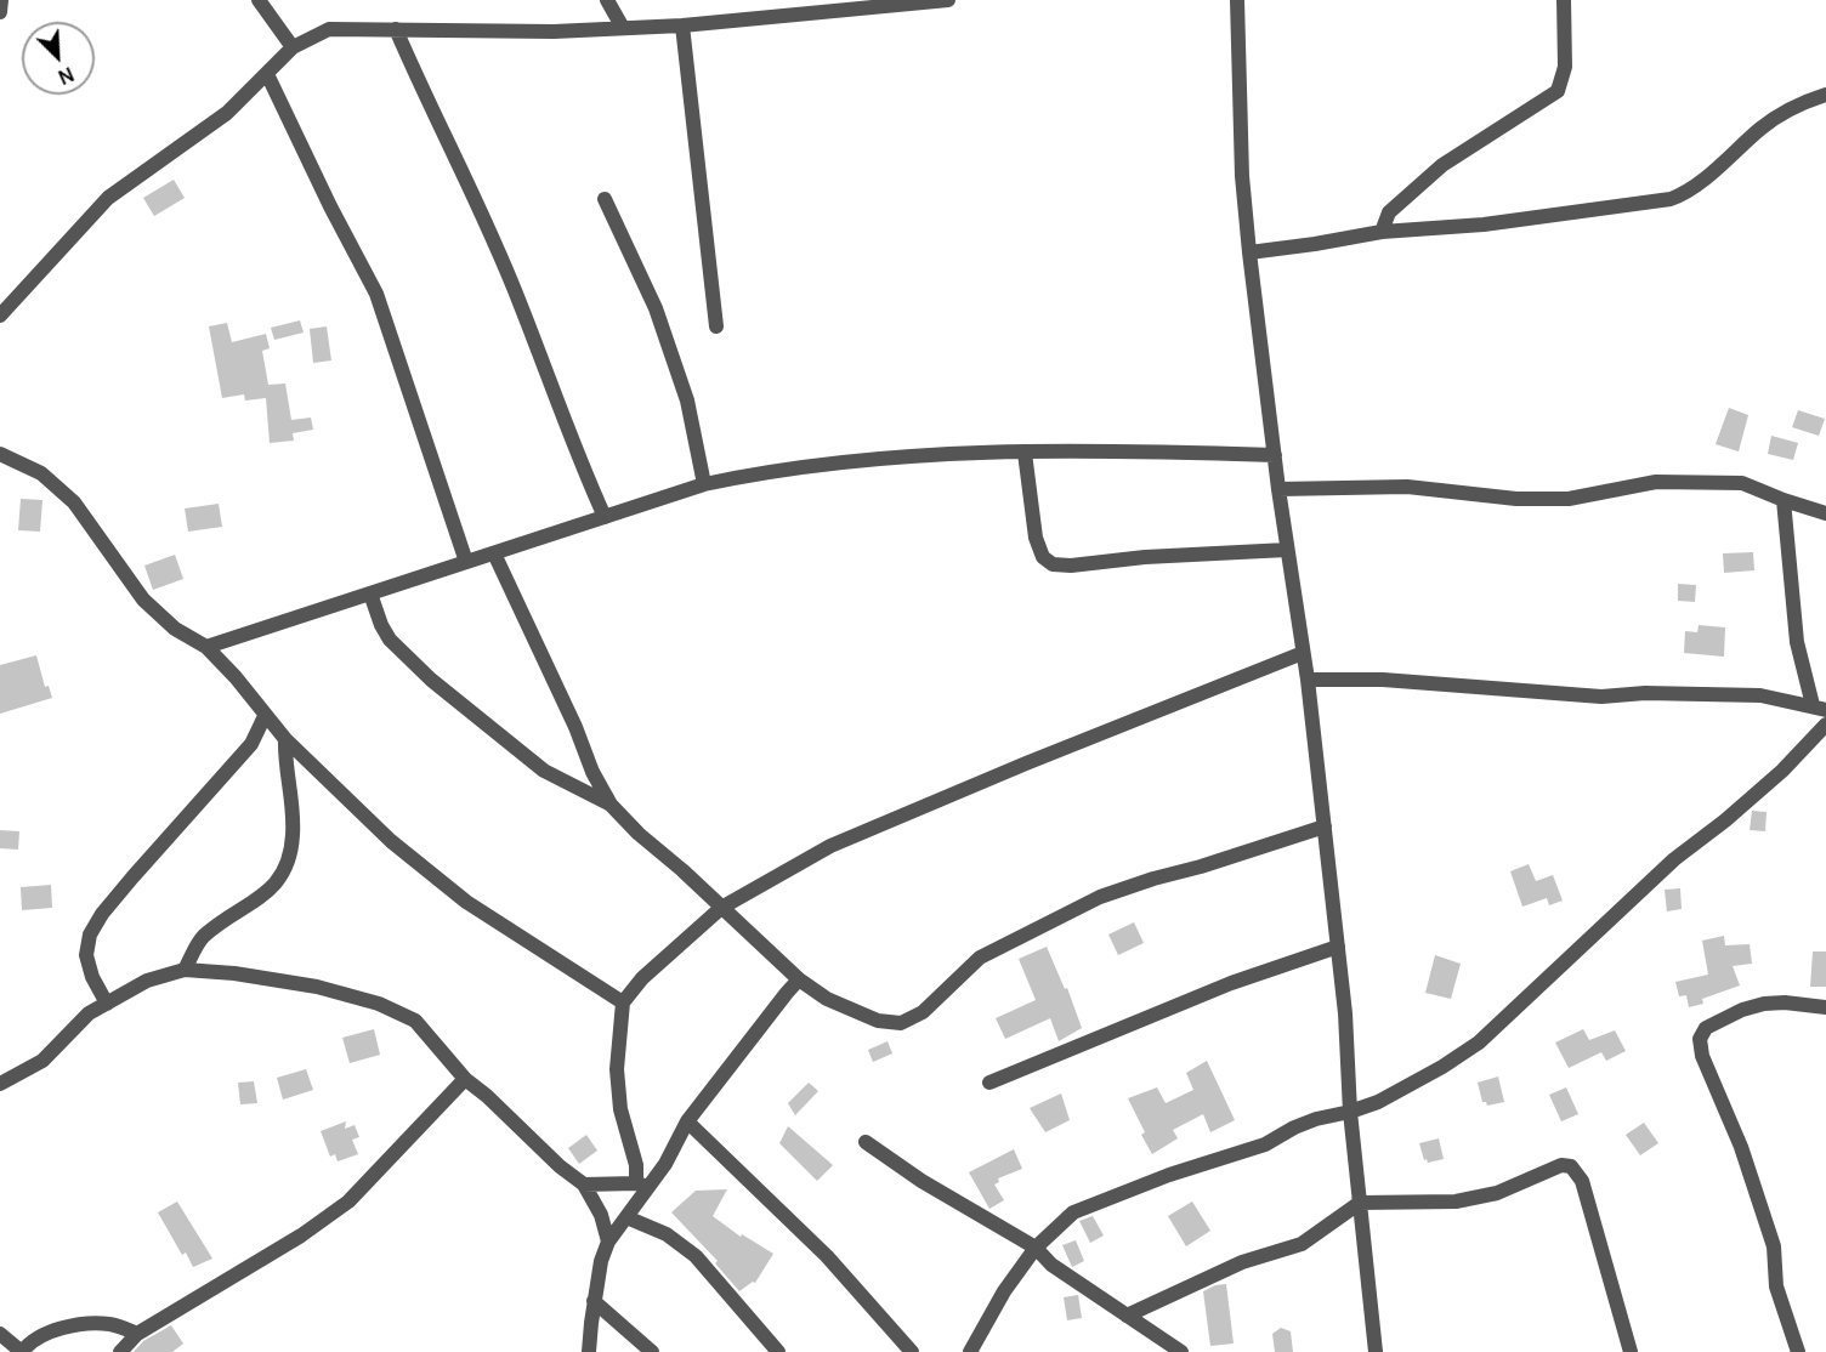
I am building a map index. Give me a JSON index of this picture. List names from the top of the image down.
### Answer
{
  "north": "bottom right"
}
